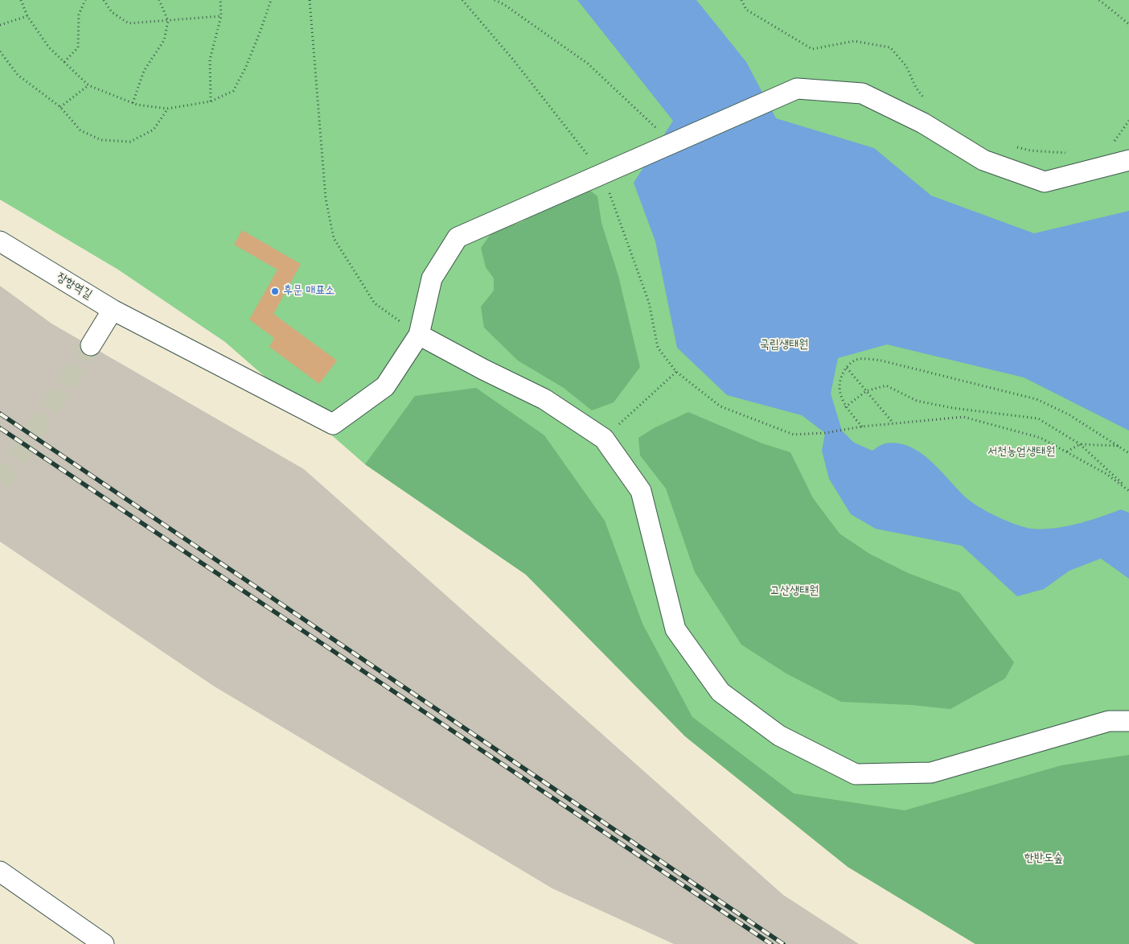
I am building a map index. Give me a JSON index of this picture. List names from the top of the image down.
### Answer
{
  "streets": {
    "street": ["장항역길"]
  },
  "parks": [
    "국립생태원",
    "서천농업생태원",
    "고산생태원",
    "한반도숲"
  ],
  "places": ["후문 매표소"]
}
